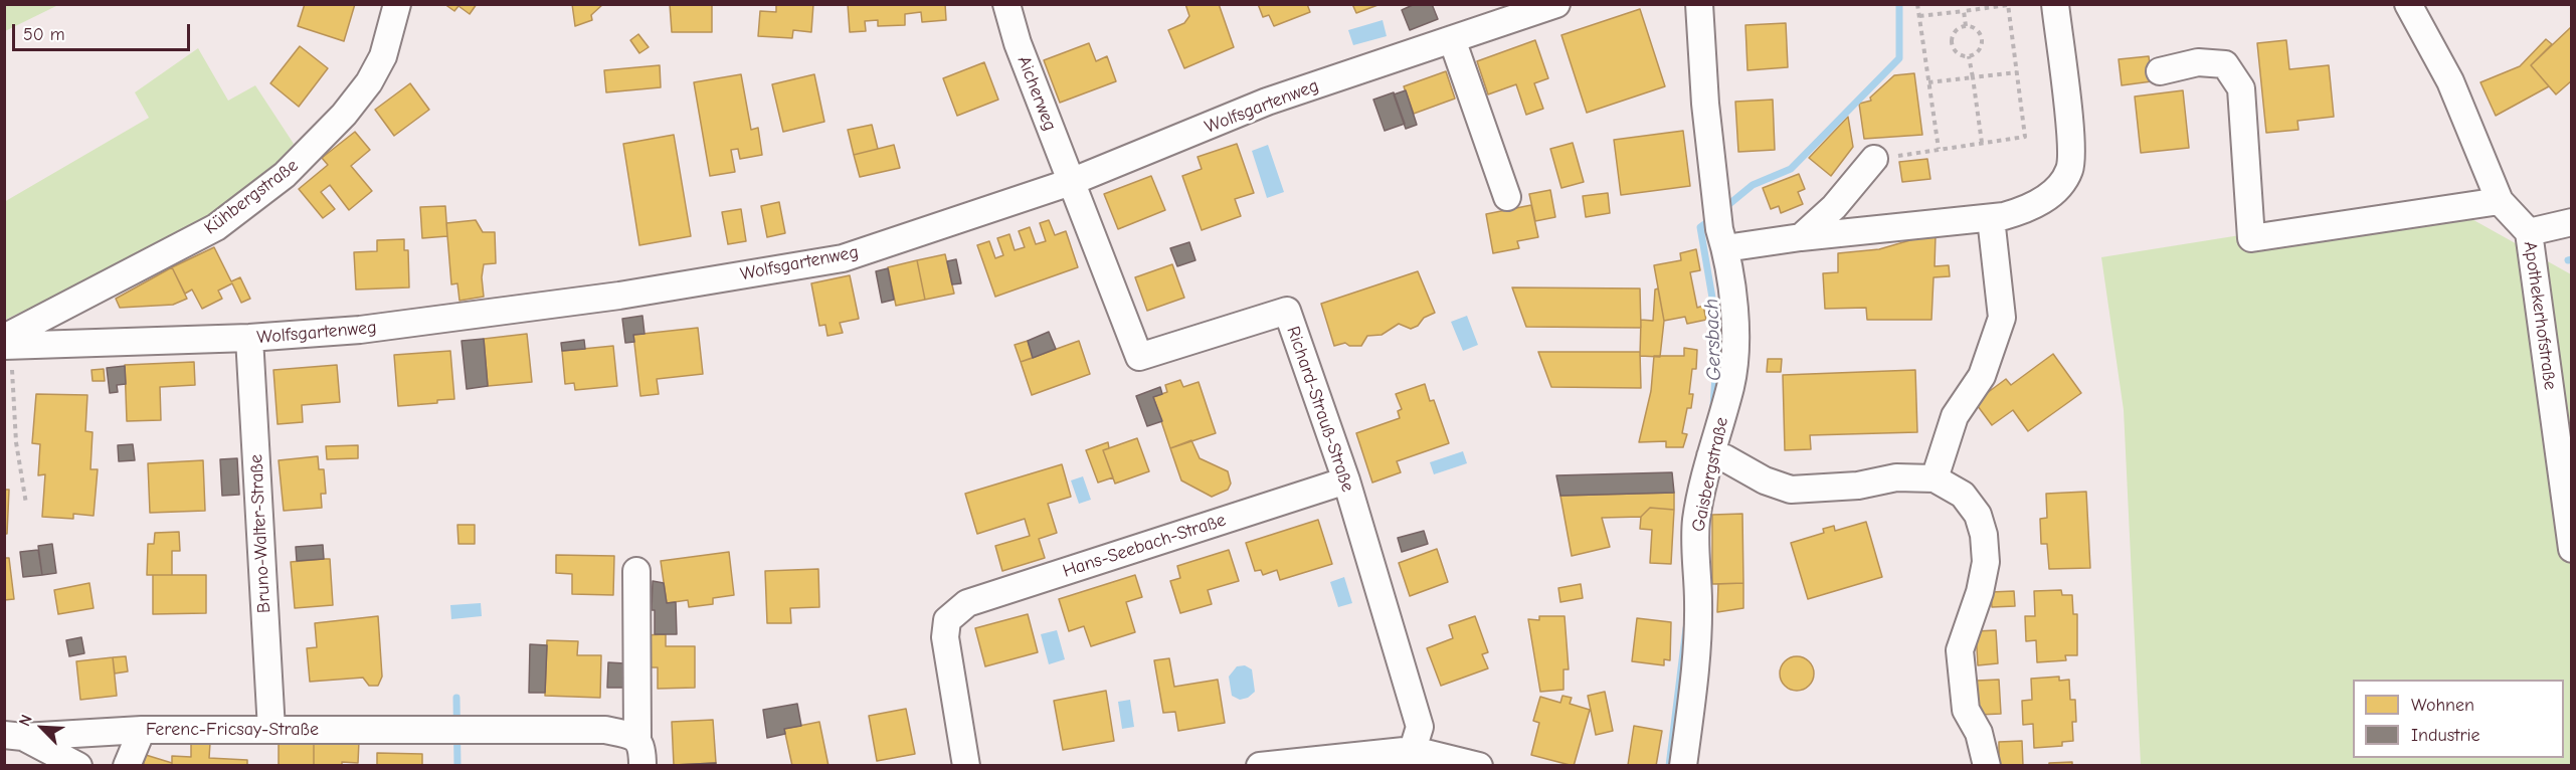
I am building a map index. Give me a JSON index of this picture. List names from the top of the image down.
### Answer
{
  "streets": {
    "street": [
      "Aicherweg",
      "Wolfsgartenweg",
      "Kühbergstraße",
      "Apothekerhofstraße",
      "Richard-Strauß-Straße",
      "Gaisbergstraße",
      "Bruno-Walter-Straße",
      "Hans-Seebach-Straße",
      "Ferenc-Fricsay-Straße"
    ]
  },
  "crossings": [
    ["Aicherweg", "Wolfsgartenweg"],
    ["Aicherweg", "Richard-Strauß-Straße"],
    ["Wolfsgartenweg", "Richard-Strauß-Straße"],
    ["Wolfsgartenweg", "Bruno-Walter-Straße"],
    ["Richard-Strauß-Straße", "Hans-Seebach-Straße"],
    ["Bruno-Walter-Straße", "Ferenc-Fricsay-Straße"]
  ],
  "water": ["Gersbach"],
  "legend": ["Wohnen", "Industrie"],
  "scale_bar": "50 m",
  "north": "top left"
}
